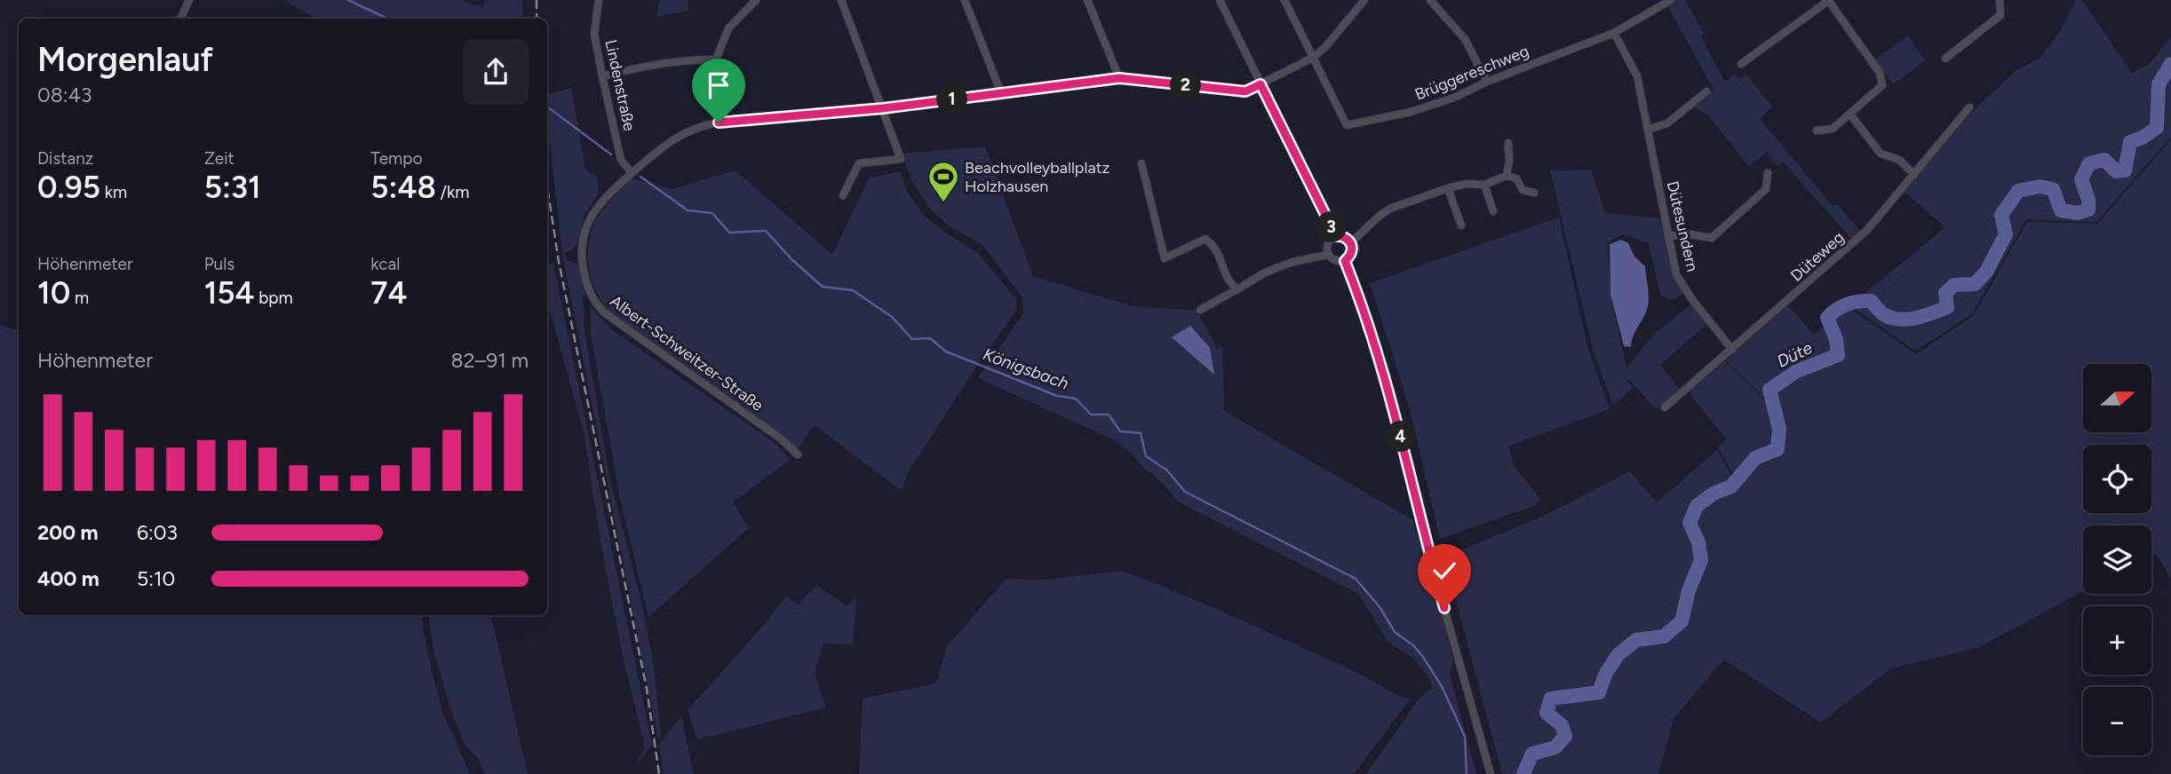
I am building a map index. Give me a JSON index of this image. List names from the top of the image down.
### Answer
{
  "streets": {
    "street": [
      "Brüggereschweg",
      "Lindenstraße",
      "Dütesundern",
      "Düteweg",
      "Albert-Schweitzer-Straße"
    ]
  },
  "crossings": [
    ["Brüggereschweg", "Dütesundern"],
    ["Brüggereschweg", "Albert-Schweitzer-Straße"],
    ["Lindenstraße", "Albert-Schweitzer-Straße"],
    ["Dütesundern", "Düteweg"]
  ],
  "water": ["Düte", "Königsbach"],
  "places": {
    "sports": ["Beachvolleyballplatz Holzhausen"]
  },
  "north": "right",
  "page": {
    "heading": ["Morgenlauf", "08:43"],
    "pins": [
      "2",
      "1",
      "3",
      "4"
    ],
    "stats": [
      ["Distanz", "0.95 km"],
      ["Zeit", "5:31"],
      ["Tempo", "5:48 /km"],
      ["Höhenmeter", "10 m"],
      ["Puls", "154 bpm"],
      ["kcal", "74"]
    ],
    "chart": ["Höhenmeter", "82–91 m"],
    "map_buttons": ["+", "−"],
    "list": [
      {
        "name": "200 m",
        "note": "6:03"
      },
      {
        "name": "400 m",
        "note": "5:10"
      }
    ]
  }
}
